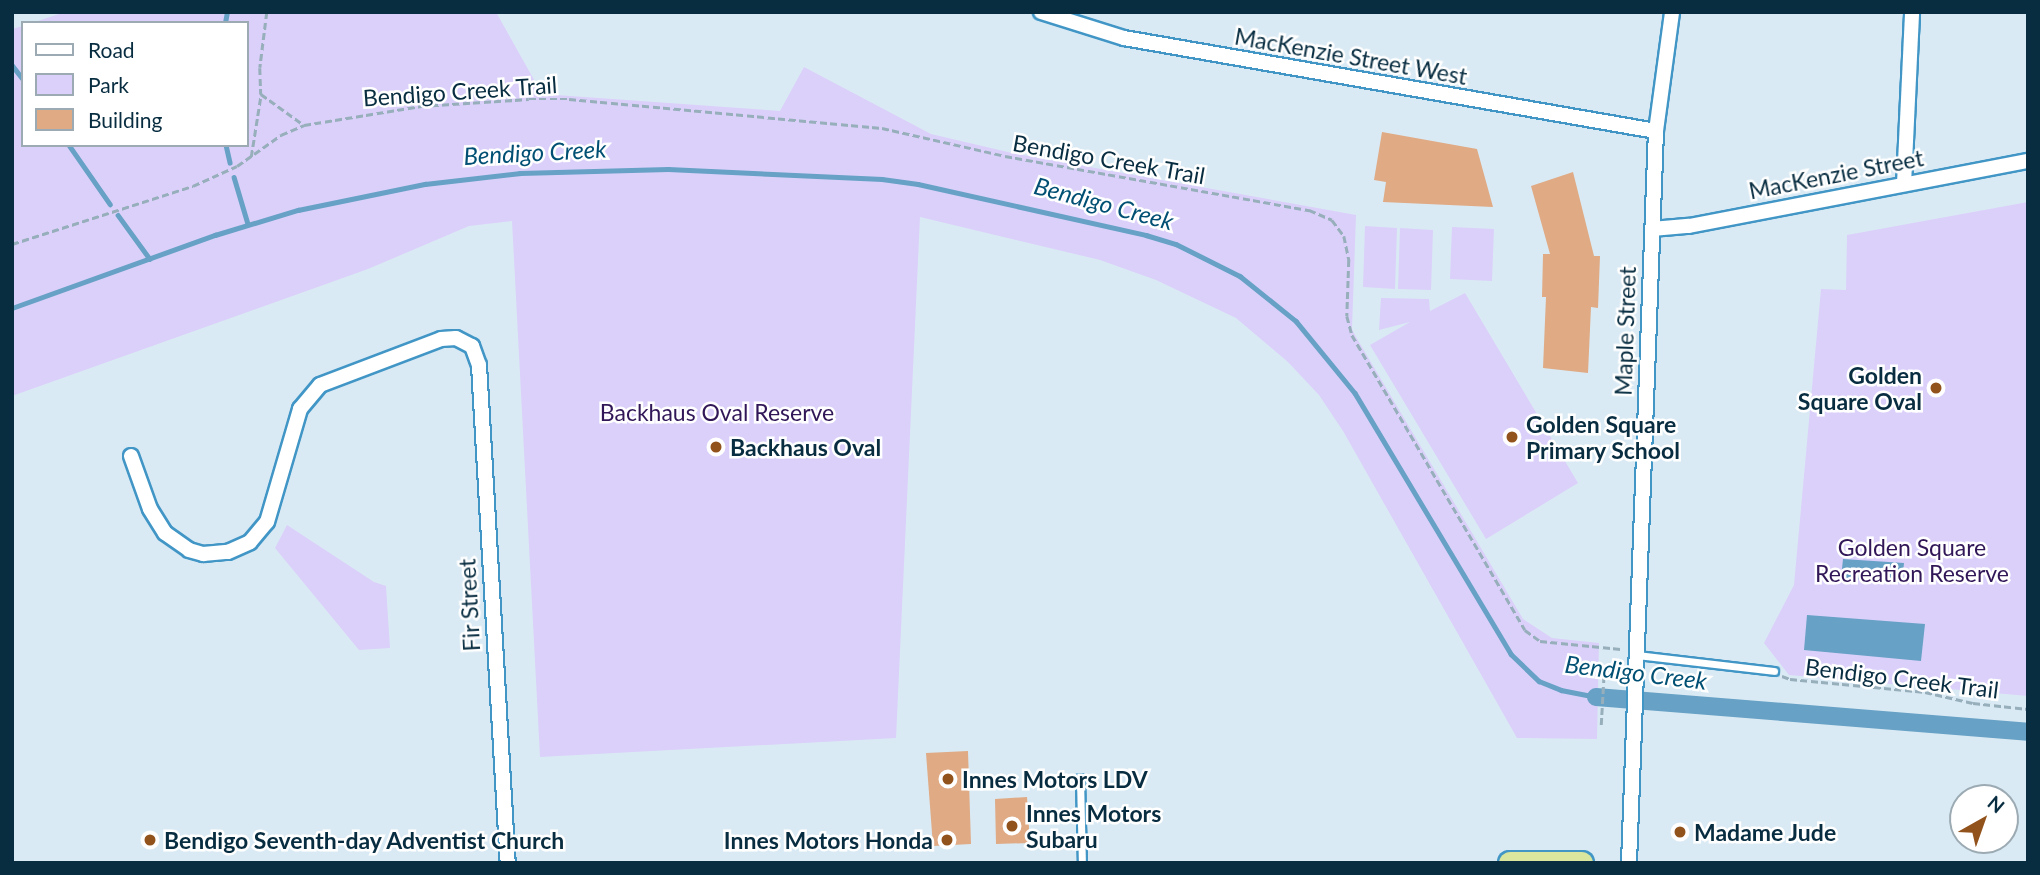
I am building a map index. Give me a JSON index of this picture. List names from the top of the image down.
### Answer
{
  "streets": {
    "street": [
      "MacKenzie Street West",
      "MacKenzie Street",
      "Maple Street",
      "Fir Street"
    ],
    "path": ["Bendigo Creek Trail"]
  },
  "crossings": [
    ["MacKenzie Street West", "Maple Street"],
    ["Bendigo Creek Trail", "Maple Street"],
    ["MacKenzie Street", "Maple Street"]
  ],
  "water": ["Bendigo Creek"],
  "parks": ["Backhaus Oval Reserve", "Golden Square Recreation Reserve"],
  "places": [
    "Golden Square Oval",
    "Golden Square Primary School",
    "Backhaus Oval",
    "Innes Motors LDV",
    "Innes Motors Subaru",
    "Madame Jude",
    "Bendigo Seventh-day Adventist Church",
    "Innes Motors Honda"
  ],
  "legend": ["Road", "Park", "Building"],
  "north": "top right"
}
